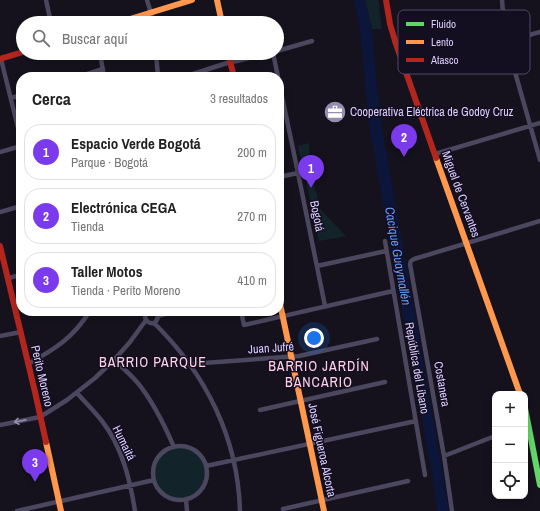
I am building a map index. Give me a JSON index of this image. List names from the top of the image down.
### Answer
{
  "streets": {
    "main road": ["Miguel de Cervantes", "Perito Moreno", "José Figueroa Alcorta"],
    "street": [
      "Bogotá",
      "Juan Jufré",
      "República del Líbano",
      "Costanera",
      "Humaitá"
    ]
  },
  "crossings": [
    ["Miguel de Cervantes", "Costanera"],
    ["Juan Jufré", "José Figueroa Alcorta"]
  ],
  "districts": ["BARRIO PARQUE", "BARRIO JARDÍN BANCARIO"],
  "water": ["Cacique Guaymallén"],
  "places": {
    "office": ["Cooperativa Eléctrica de Godoy Cruz"]
  },
  "legend": ["Fluido", "Lento", "Atasco"],
  "page": {
    "search": "Buscar aquí",
    "heading": ["Cerca", "3 resultados"],
    "pins": ["2", "1", "3"],
    "list": [
      {
        "mark": "1",
        "name": "Espacio Verde Bogotá",
        "note": "Parque · Bogotá",
        "value": "200 m"
      },
      {
        "mark": "2",
        "name": "Electrónica CEGA",
        "note": "Tienda",
        "value": "270 m"
      },
      {
        "mark": "3",
        "name": "Taller Motos",
        "note": "Tienda · Perito Moreno",
        "value": "410 m"
      }
    ],
    "map_buttons": ["+", "−"]
  }
}
